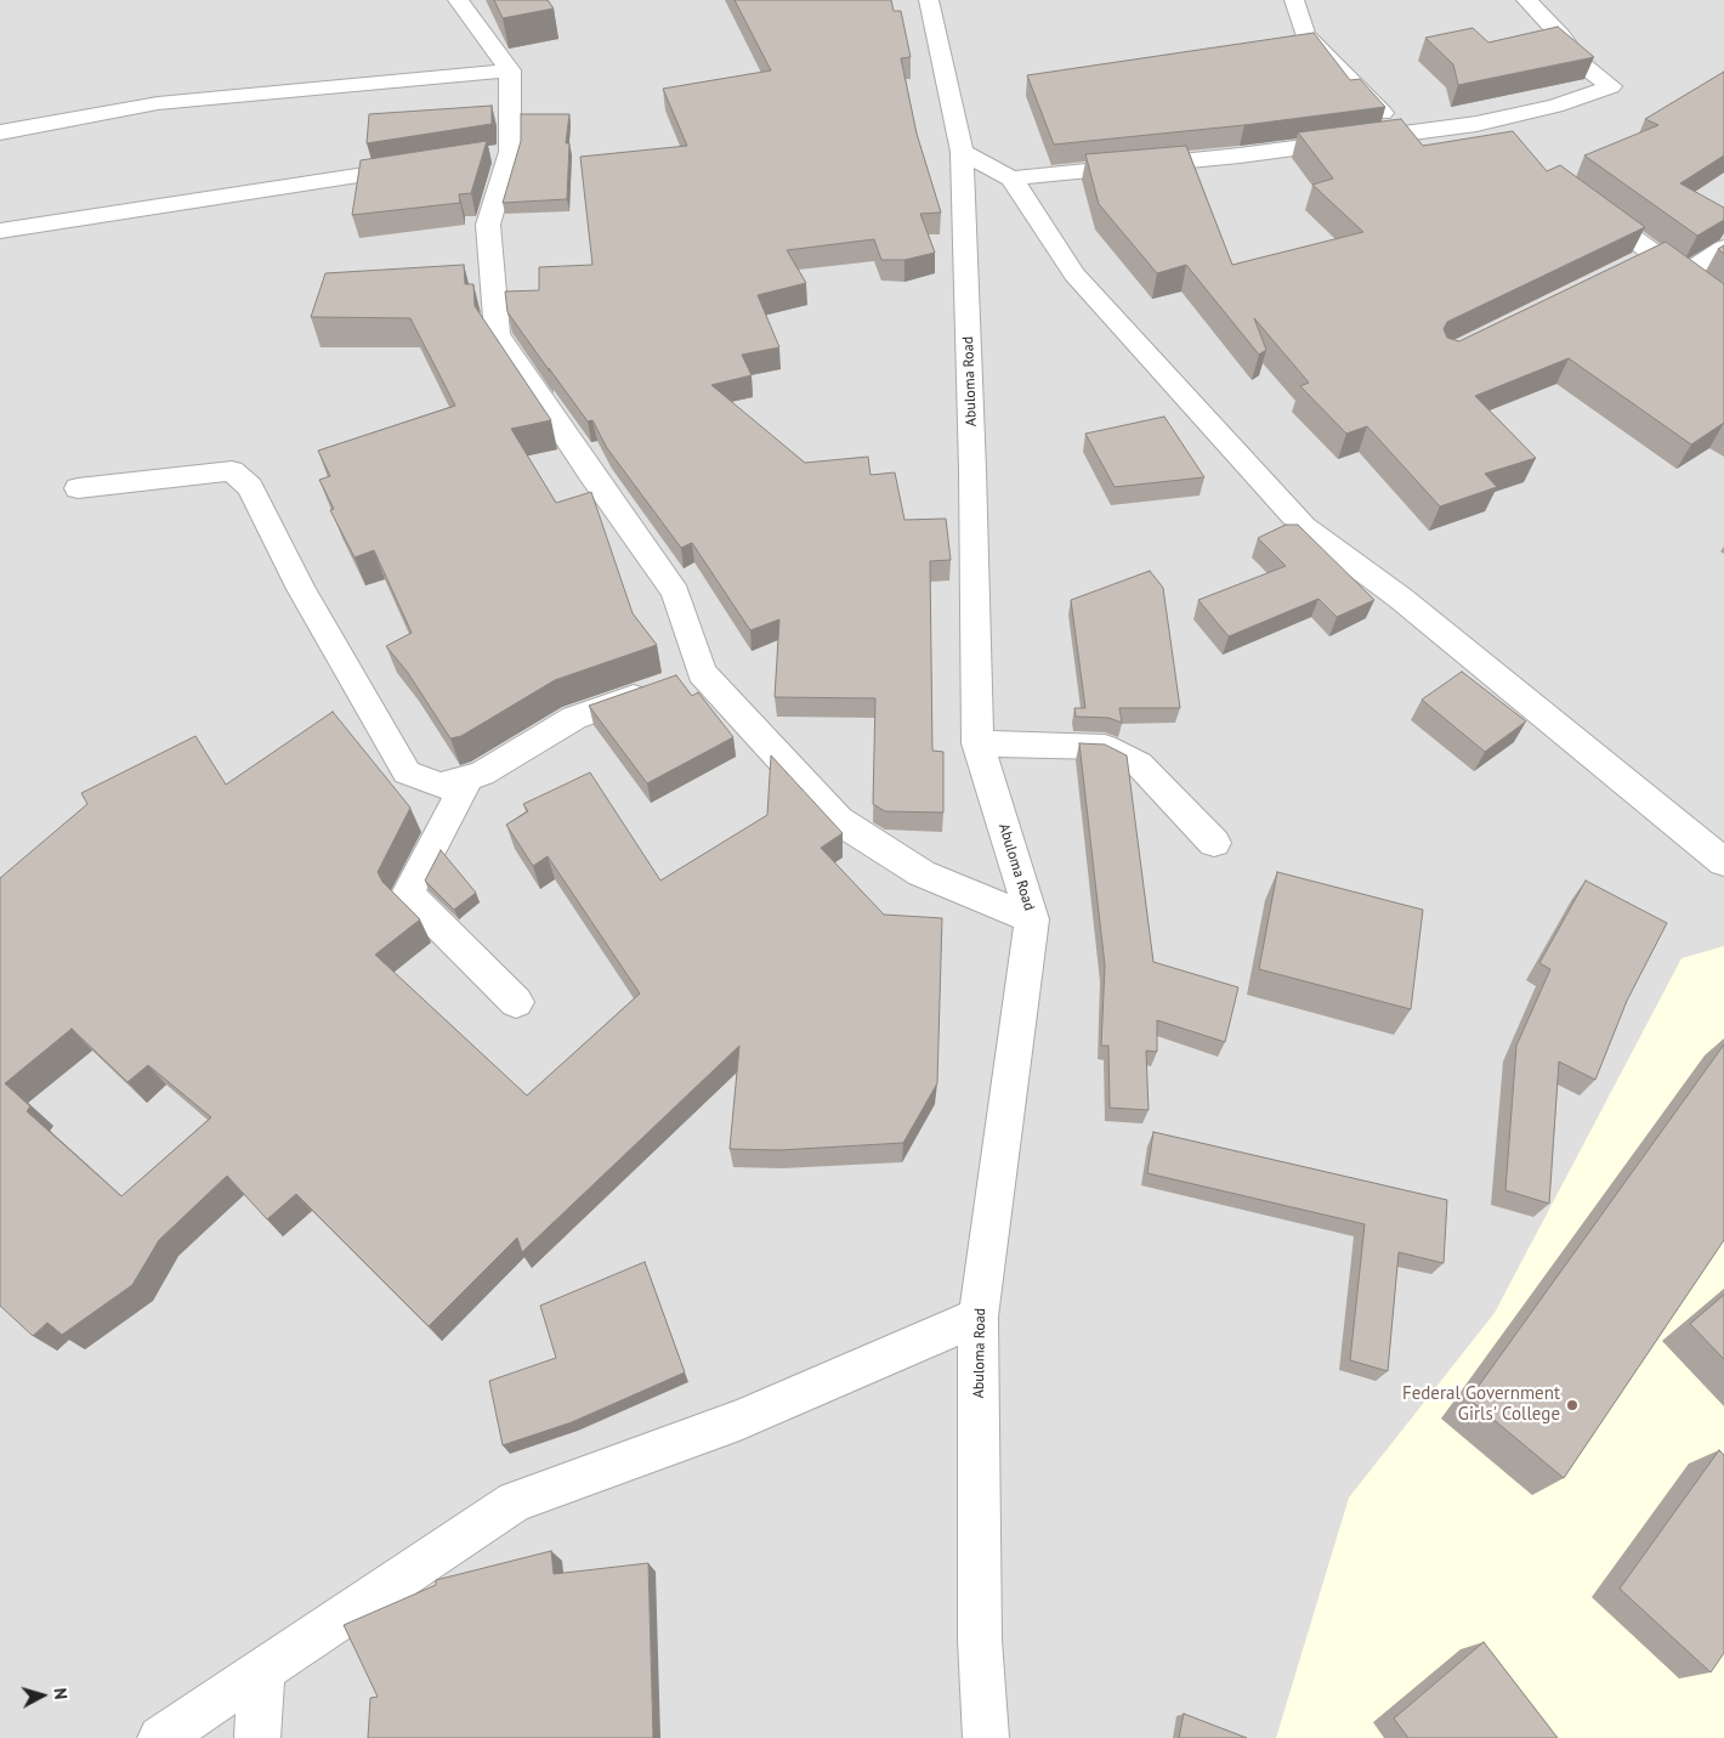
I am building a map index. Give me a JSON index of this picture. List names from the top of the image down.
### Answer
{
  "streets": {
    "street": ["Abuloma Road"]
  },
  "places": ["Federal Government Girls' College"],
  "north": "right"
}
